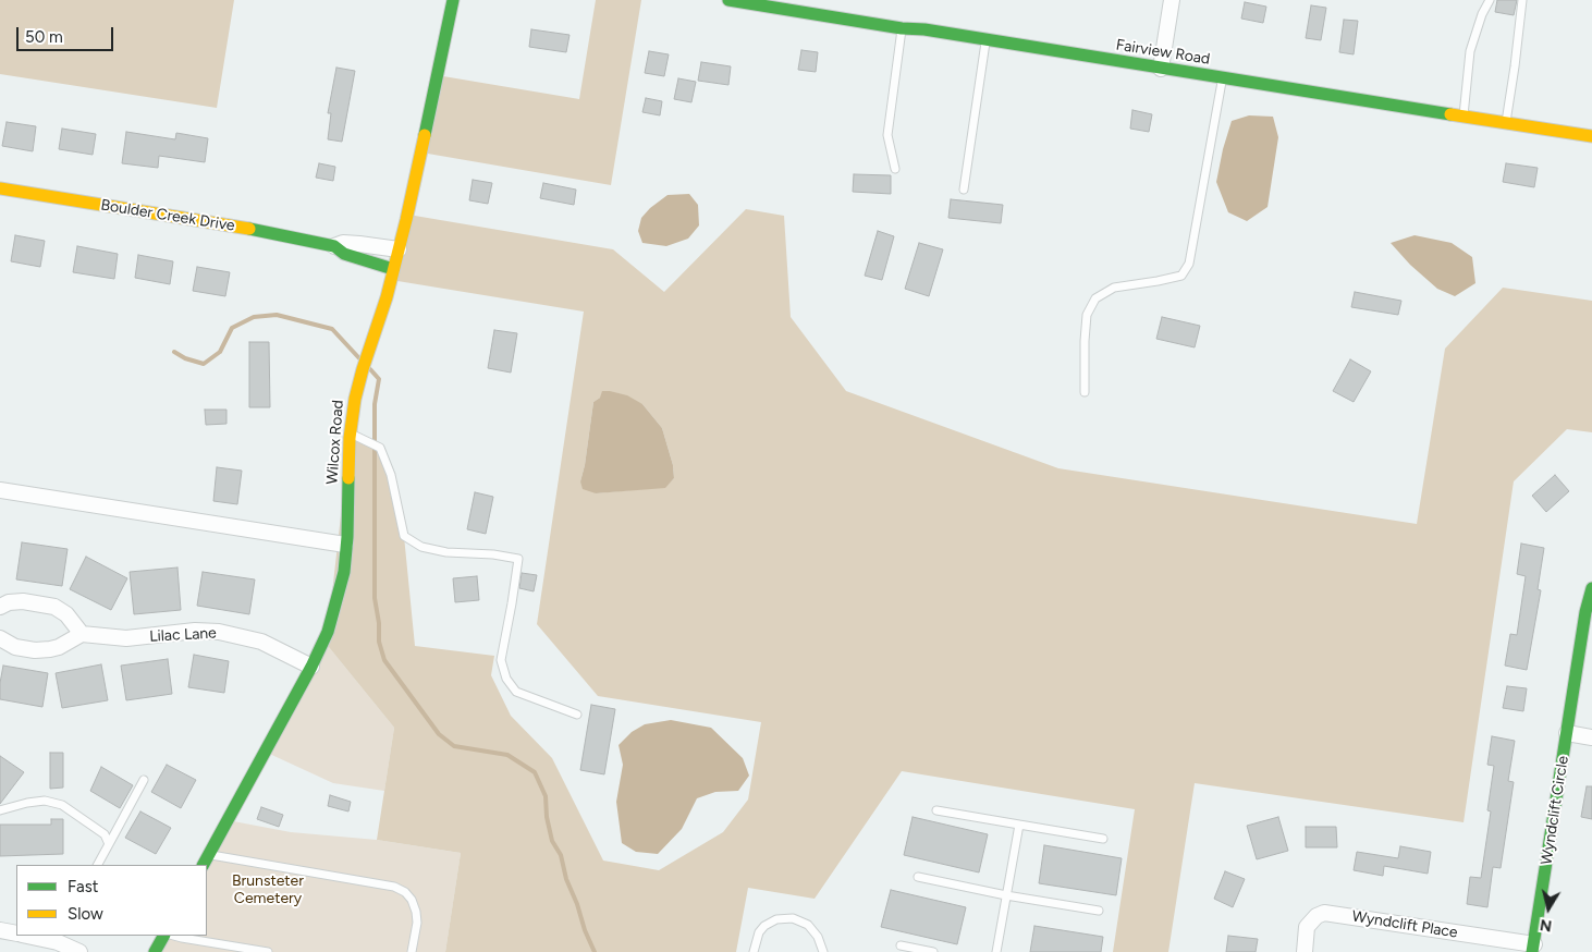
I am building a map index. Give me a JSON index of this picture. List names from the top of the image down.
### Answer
{
  "streets": {
    "street": [
      "Fairview Road",
      "Boulder Creek Drive",
      "Wilcox Road",
      "Lilac Lane",
      "Wyndclift Circle",
      "Wyndclift Place"
    ]
  },
  "crossings": [
    ["Boulder Creek Drive", "Wilcox Road"],
    ["Wilcox Road", "Lilac Lane"],
    ["Wyndclift Circle", "Wyndclift Place"]
  ],
  "parks": ["Brunsteter Cemetery"],
  "legend": ["Fast", "Slow"],
  "scale_bar": "50 m",
  "north": "bottom"
}
